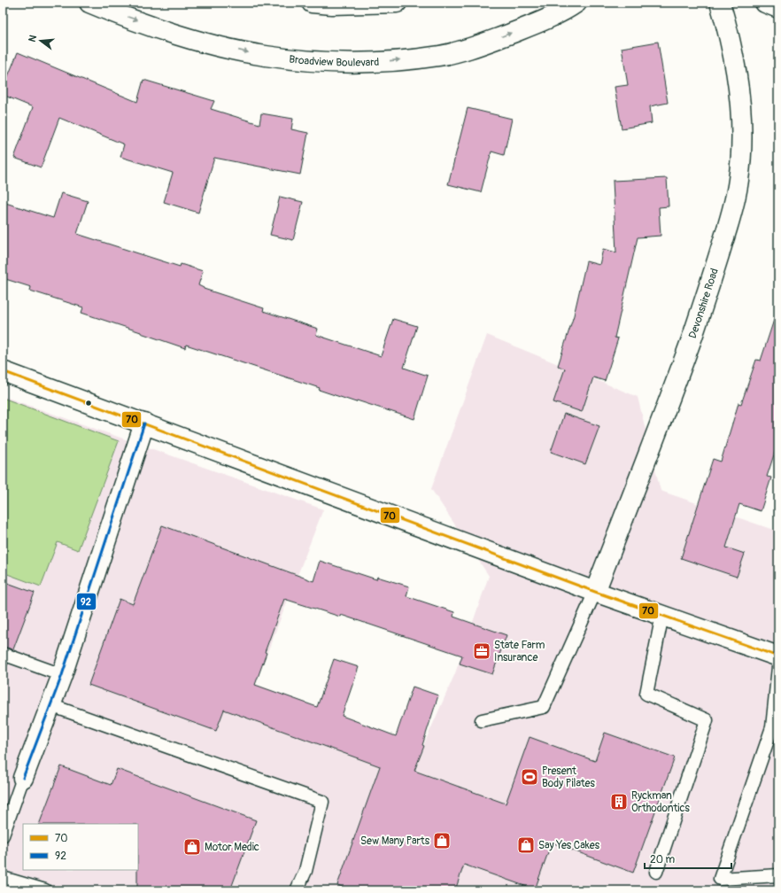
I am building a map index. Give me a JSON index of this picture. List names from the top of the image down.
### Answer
{
  "streets": {
    "street": ["Broadview Boulevard", "Devonshire Road"]
  },
  "one_way": ["Broadview Boulevard"],
  "places": {
    "office": ["State Farm Insurance"],
    "sports": ["Present Body Pilates"],
    "building": ["Ryckman Orthodontics"],
    "shop": ["Sew Many Parts", "Say Yes Cakes", "Motor Medic"]
  },
  "lines": ["transit line 70", "transit line 92"],
  "legend": ["70", "92"],
  "scale_bar": "20 m",
  "north": "left"
}
